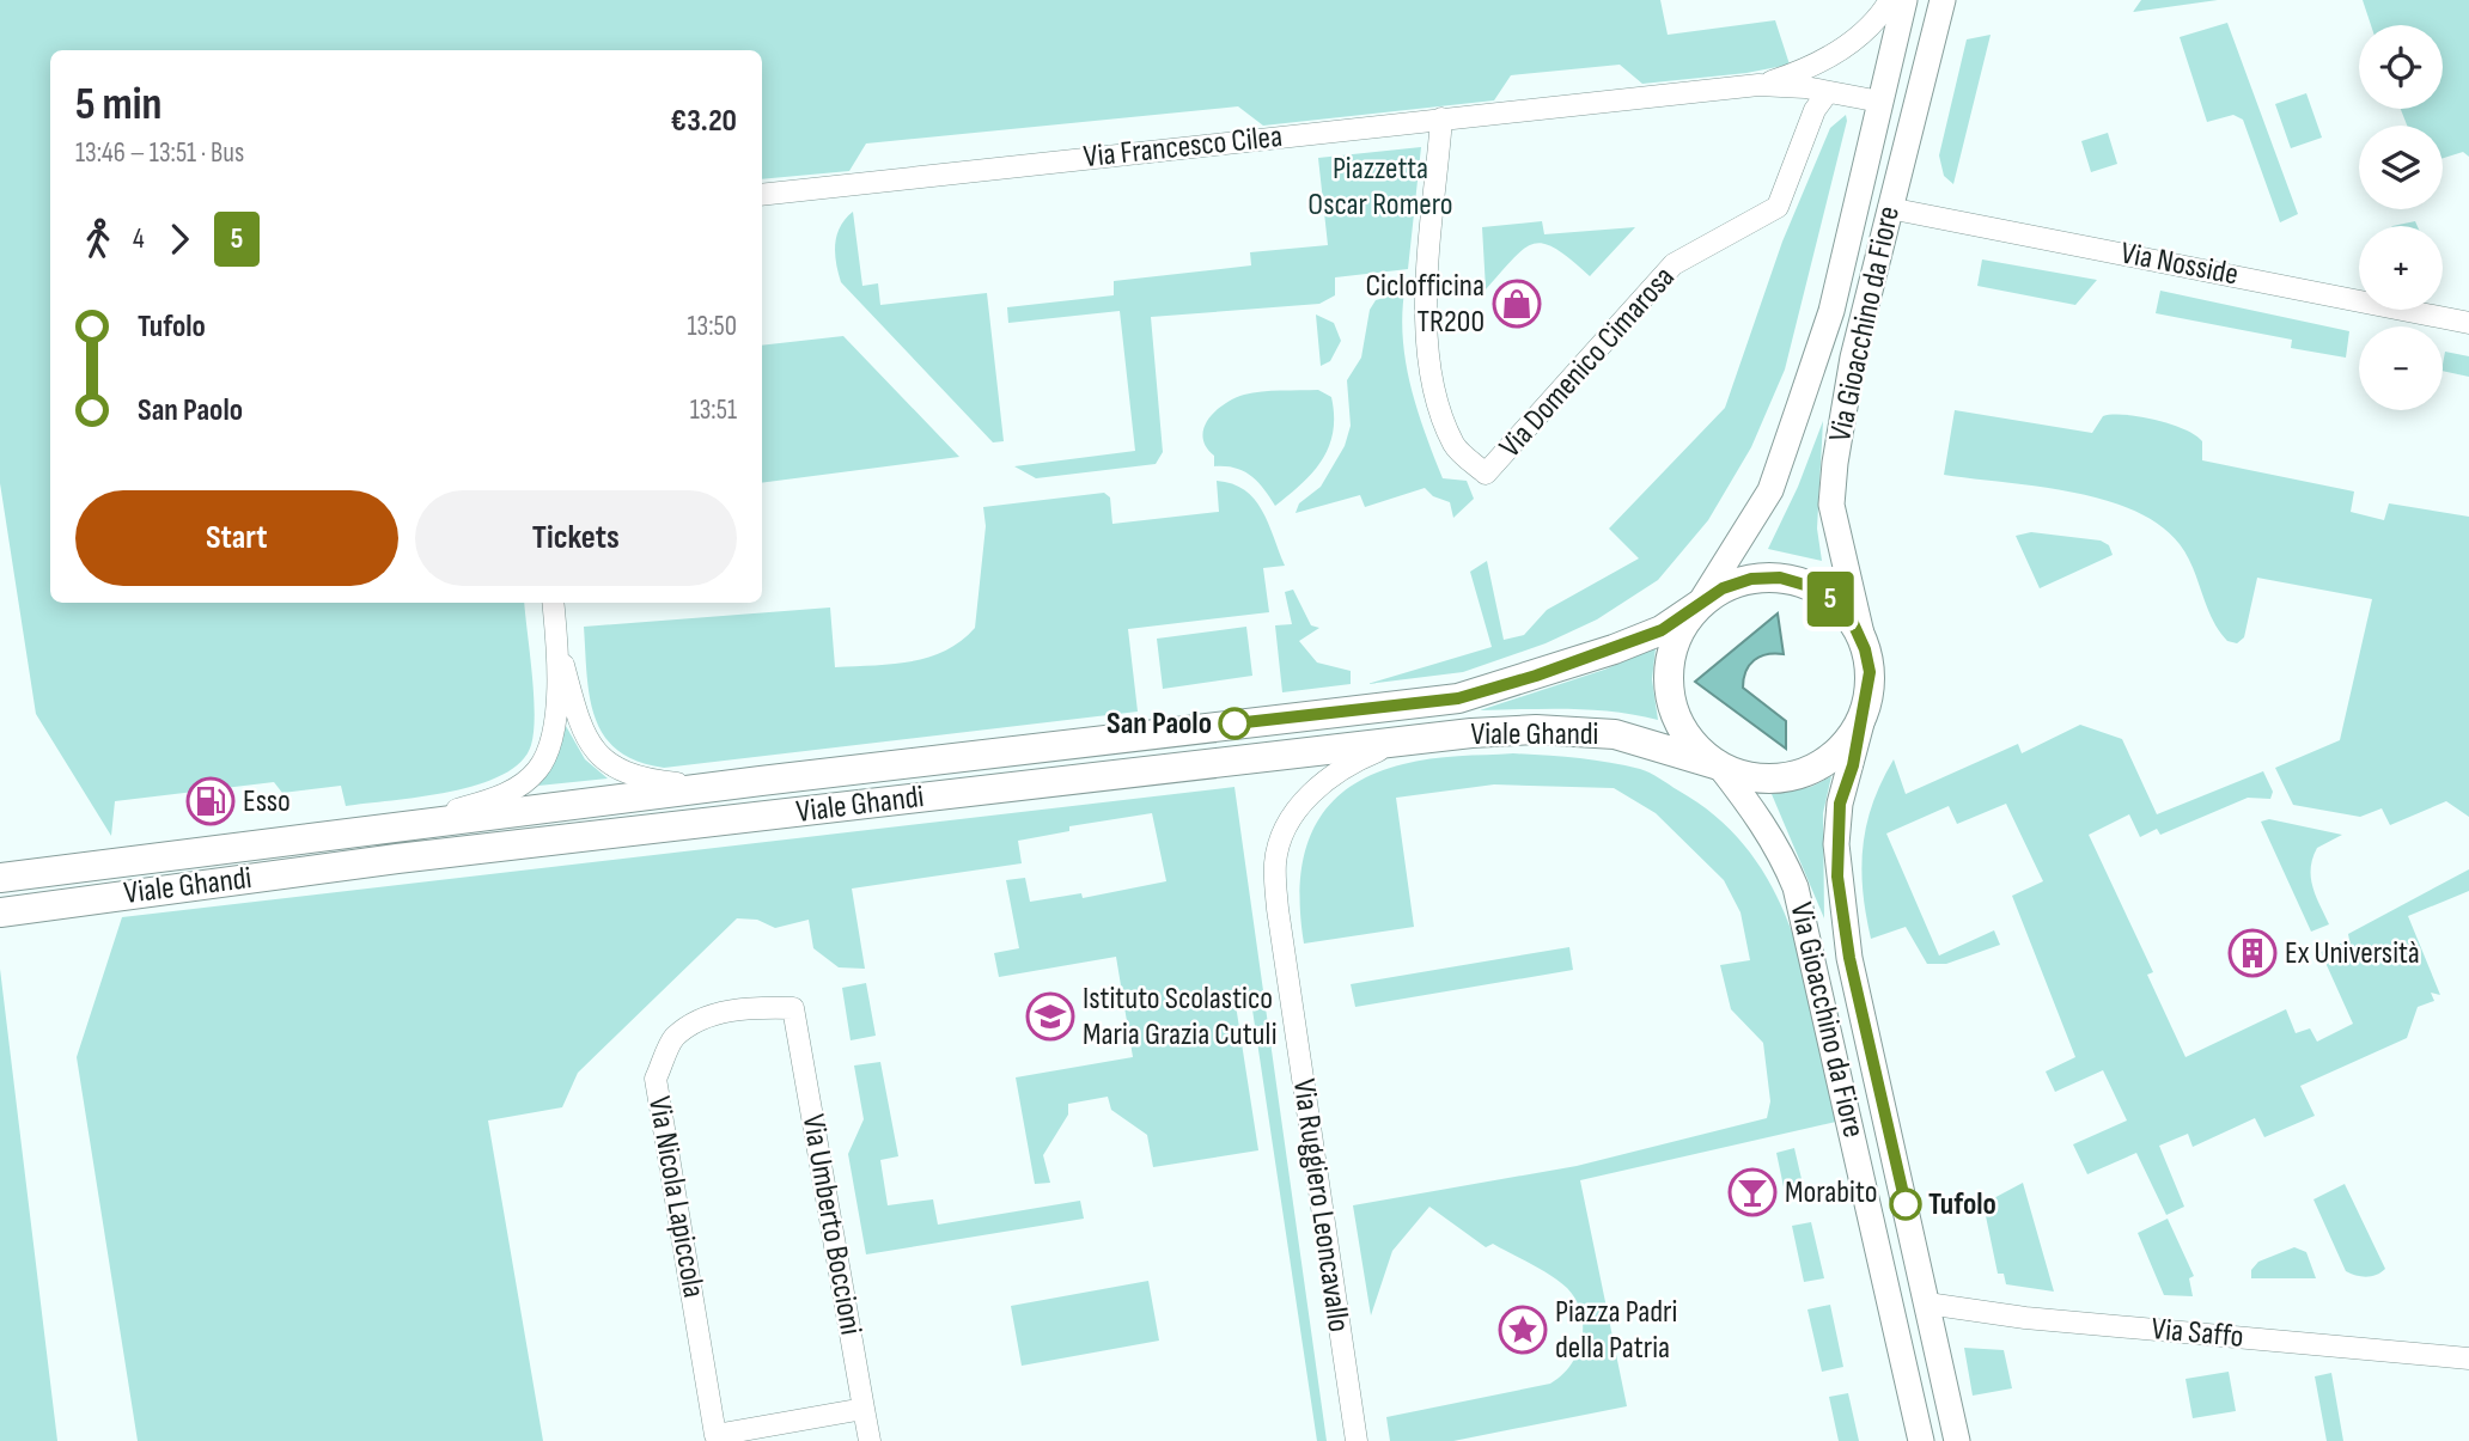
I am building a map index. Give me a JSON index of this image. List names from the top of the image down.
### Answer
{
  "streets": {
    "main road": ["Viale Ghandi"],
    "street": [
      "Via Francesco Cilea",
      "Via Nosside",
      "Via Gioacchino da Fiore",
      "Via Domenico Cimarosa",
      "Via Nicola Lapiccola",
      "Via Ruggiero Leoncavallo",
      "Via Umberto Boccioni",
      "Via Saffo"
    ]
  },
  "crossings": [
    ["Via Francesco Cilea", "Via Domenico Cimarosa"],
    ["Via Nosside", "Via Gioacchino da Fiore"],
    ["Via Gioacchino da Fiore", "Viale Ghandi"],
    ["Via Gioacchino da Fiore", "Via Saffo"],
    ["Viale Ghandi", "Via Ruggiero Leoncavallo"],
    ["Via Nicola Lapiccola", "Via Umberto Boccioni"]
  ],
  "parks": ["Piazzetta Oscar Romero"],
  "places": {
    "shop": ["Ciclofficina TR200"],
    "other": ["San Paolo", "Tufolo"],
    "fuel station": ["Esso"],
    "building": ["Ex Università"],
    "school or university": ["Istituto Scolastico Maria Grazia Cutuli"],
    "bar": ["Morabito"],
    "place": ["Piazza Padri della Patria"]
  },
  "lines": ["bus line 5"],
  "page": {
    "on_map": "5",
    "map_buttons": ["+", "−"],
    "heading": ["5 min", "13:46 – 13:51 · Bus", "€3.20"],
    "legs": ["4", "5"],
    "list": [
      {
        "name": "Tufolo",
        "value": "13:50"
      },
      {
        "name": "San Paolo",
        "value": "13:51"
      }
    ],
    "buttons": ["Start", "Tickets"]
  }
}
